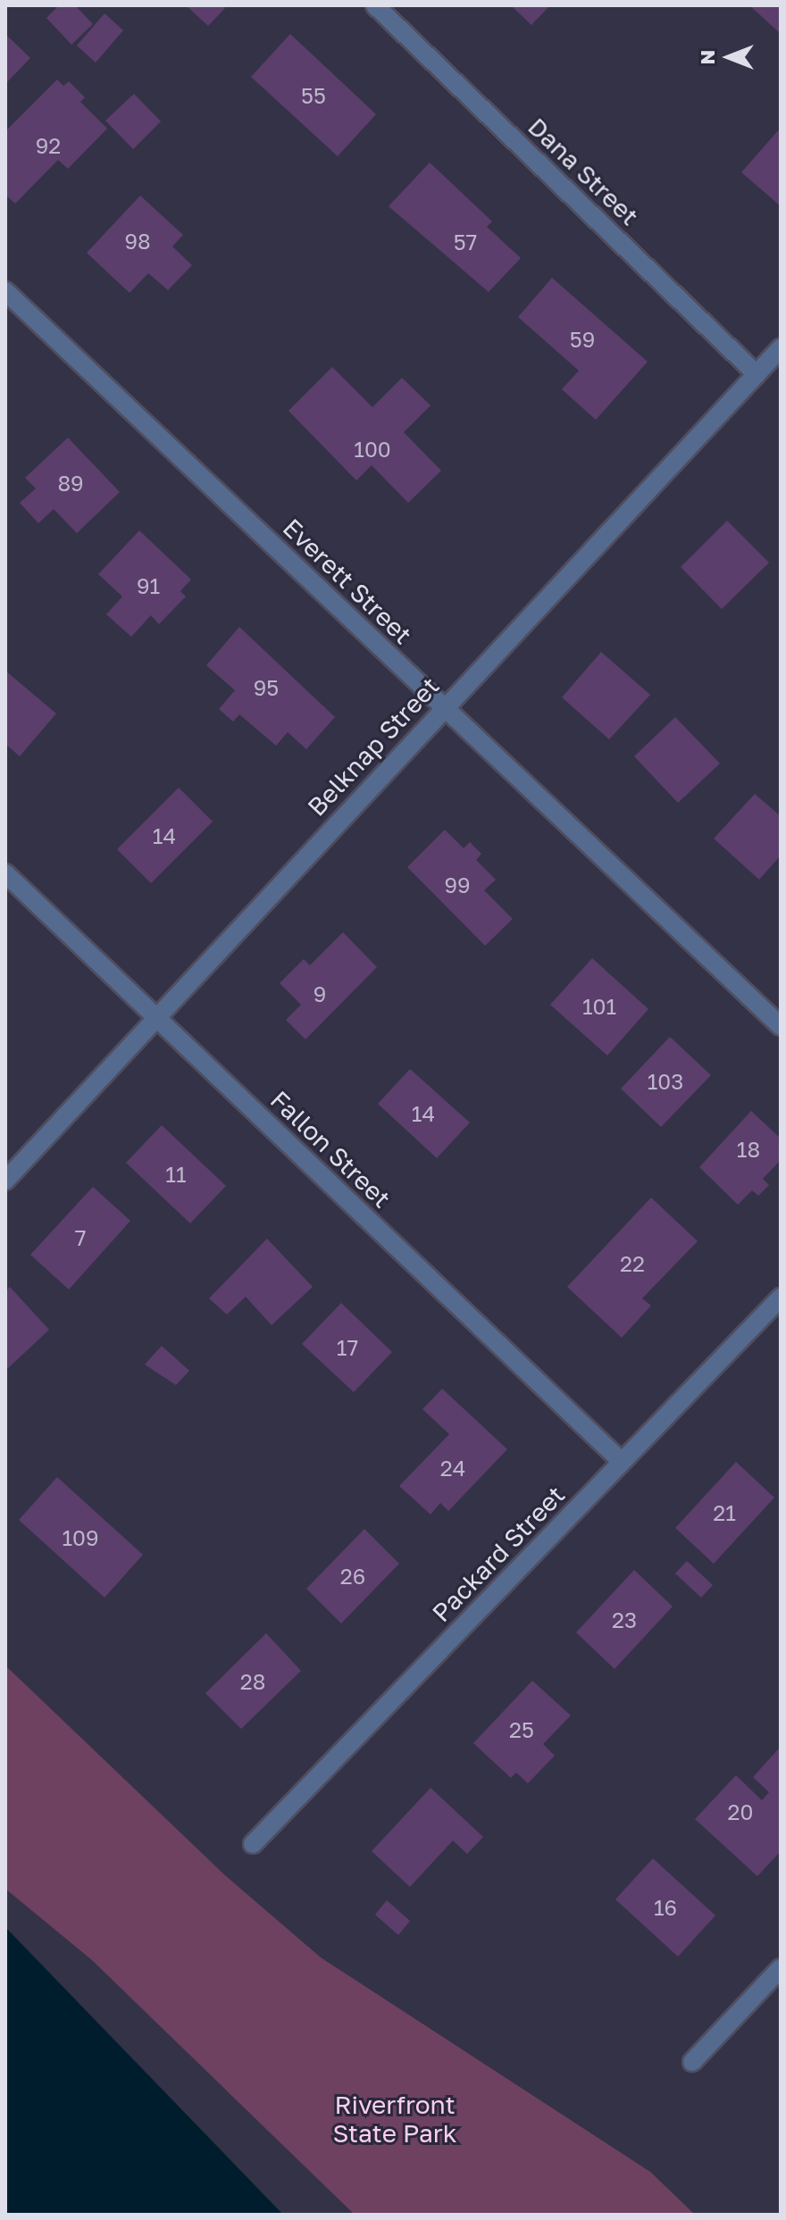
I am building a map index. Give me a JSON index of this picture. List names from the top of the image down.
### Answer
{
  "streets": {
    "street": [
      "Dana Street",
      "Everett Street",
      "Belknap Street",
      "Fallon Street",
      "Packard Street"
    ]
  },
  "crossings": [
    ["Dana Street", "Belknap Street"],
    ["Everett Street", "Belknap Street"],
    ["Belknap Street", "Fallon Street"],
    ["Fallon Street", "Packard Street"]
  ],
  "parks": ["Riverfront State Park"],
  "house_numbers": [
    "55",
    "92",
    "98",
    "57",
    "59",
    "100",
    "89",
    "91",
    "95",
    "14",
    "99",
    "9",
    "101",
    "103",
    "14",
    "18",
    "11",
    "7",
    "22",
    "17",
    "24",
    "21",
    "109",
    "26",
    "23",
    "28",
    "25",
    "20",
    "16"
  ],
  "north": "left"
}
